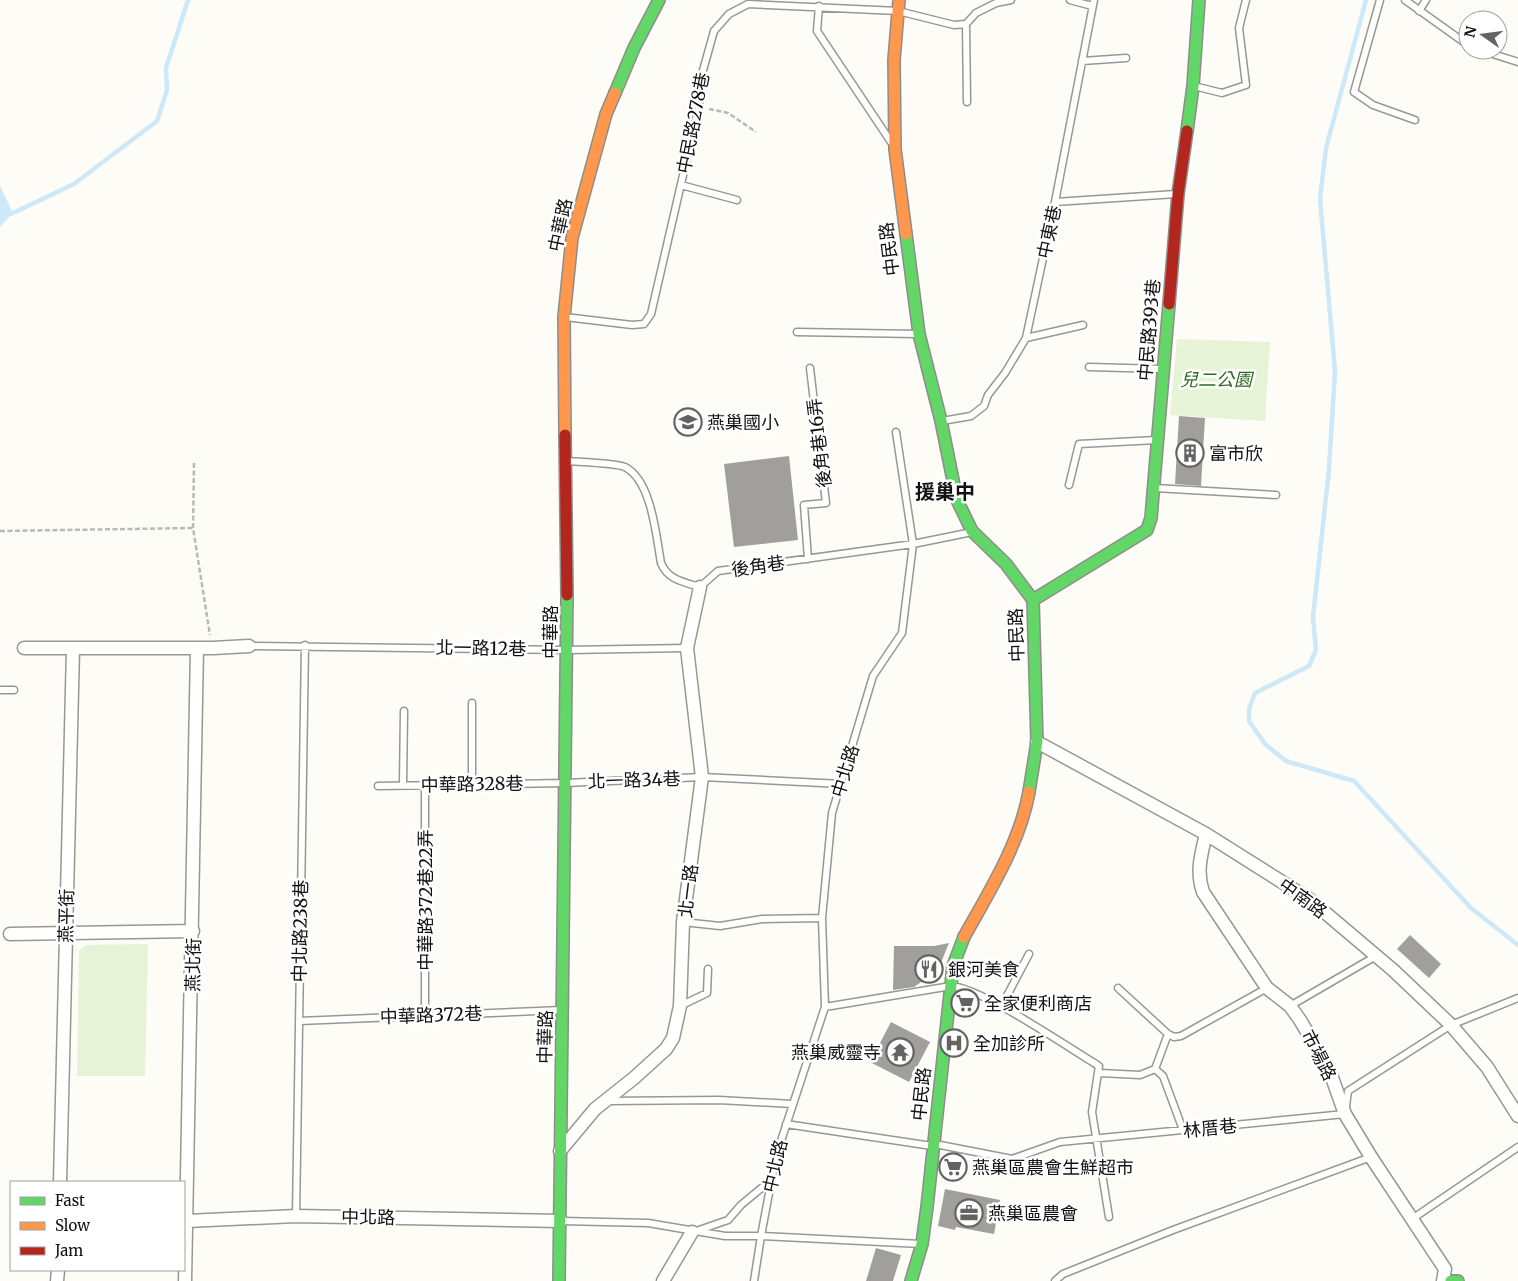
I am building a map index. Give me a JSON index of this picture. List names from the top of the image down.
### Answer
{
  "streets": {
    "street": [
      "中華路",
      "中民路",
      "中民路393巷",
      "中北路",
      "北一路",
      "中南路",
      "燕平街",
      "燕北街",
      "市場路"
    ],
    "lane": [
      "中民路278巷",
      "中東巷",
      "後角巷16弄",
      "後角巷",
      "北一路12巷",
      "北一路34巷",
      "中華路328巷",
      "中華路372巷22弄",
      "中北路238巷",
      "中華路372巷",
      "林厝巷"
    ]
  },
  "crossings": [
    ["中民路278巷", "中華路"],
    ["中民路278巷", "中民路"],
    ["中華路", "北一路12巷"],
    ["中華路", "中北路"],
    ["中華路", "北一路34巷"],
    ["中華路", "中華路328巷"],
    ["中華路", "北一路"],
    ["中華路", "中華路372巷"],
    ["中東巷", "中民路"],
    ["中民路", "中民路393巷"],
    ["中民路", "後角巷"],
    ["中民路", "中南路"],
    ["中民路", "林厝巷"],
    ["後角巷16弄", "後角巷"],
    ["後角巷", "中北路"],
    ["後角巷", "北一路"],
    ["北一路12巷", "北一路"],
    ["北一路12巷", "中北路238巷"],
    ["中北路", "北一路34巷"],
    ["中北路", "中北路238巷"],
    ["中北路", "燕北街"],
    ["中北路", "林厝巷"],
    ["北一路34巷", "中華路328巷"],
    ["北一路34巷", "北一路"],
    ["中華路328巷", "中華路372巷22弄"],
    ["中南路", "市場路"],
    ["中華路372巷22弄", "中華路372巷"],
    ["中北路238巷", "中華路372巷"],
    ["市場路", "林厝巷"]
  ],
  "districts": ["援巢中"],
  "parks": ["兒二公園"],
  "places": {
    "school or university": ["燕巢國小"],
    "building": ["富市欣"],
    "restaurant": ["銀河美食"],
    "supermarket": ["全家便利商店", "燕巢區農會生鮮超市"],
    "hospital": ["全加診所"],
    "temple": ["燕巢威靈寺"],
    "office": ["燕巢區農會"]
  },
  "legend": ["Fast", "Slow", "Jam"],
  "north": "left"
}
